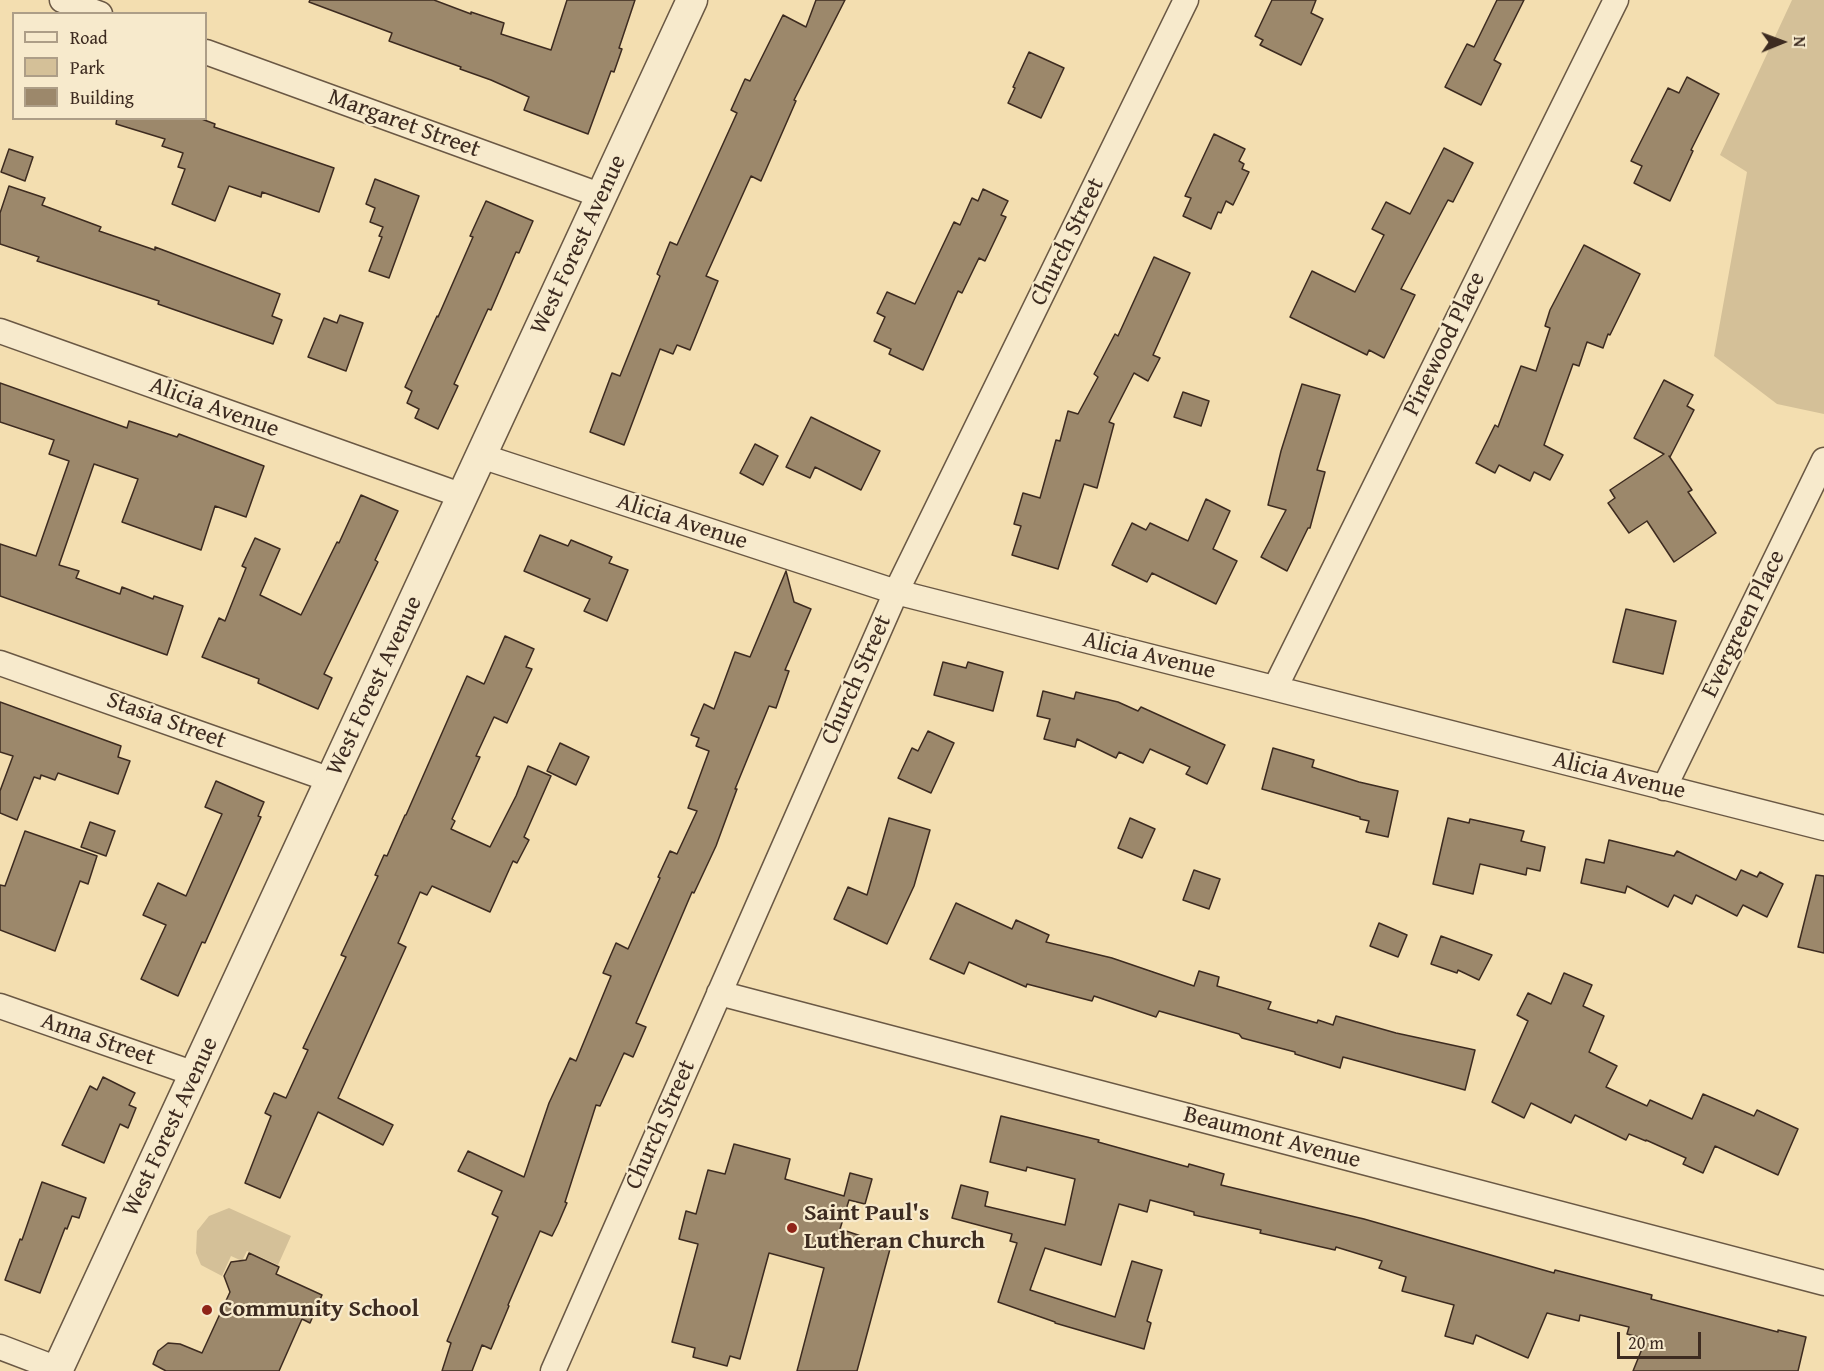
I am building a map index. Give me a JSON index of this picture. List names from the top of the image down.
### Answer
{
  "streets": {
    "street": [
      "Margaret Street",
      "Church Street",
      "West Forest Avenue",
      "Pinewood Place",
      "Alicia Avenue",
      "Evergreen Place",
      "Stasia Street",
      "Anna Street",
      "Beaumont Avenue"
    ]
  },
  "crossings": [
    ["Margaret Street", "West Forest Avenue"],
    ["Church Street", "Alicia Avenue"],
    ["Church Street", "Beaumont Avenue"],
    ["West Forest Avenue", "Alicia Avenue"],
    ["West Forest Avenue", "Stasia Street"],
    ["West Forest Avenue", "Anna Street"],
    ["Pinewood Place", "Alicia Avenue"],
    ["Alicia Avenue", "Evergreen Place"]
  ],
  "places": ["Saint Paul's Lutheran Church", "Community School"],
  "legend": ["Road", "Park", "Building"],
  "scale_bar": "20 m",
  "north": "right"
}
